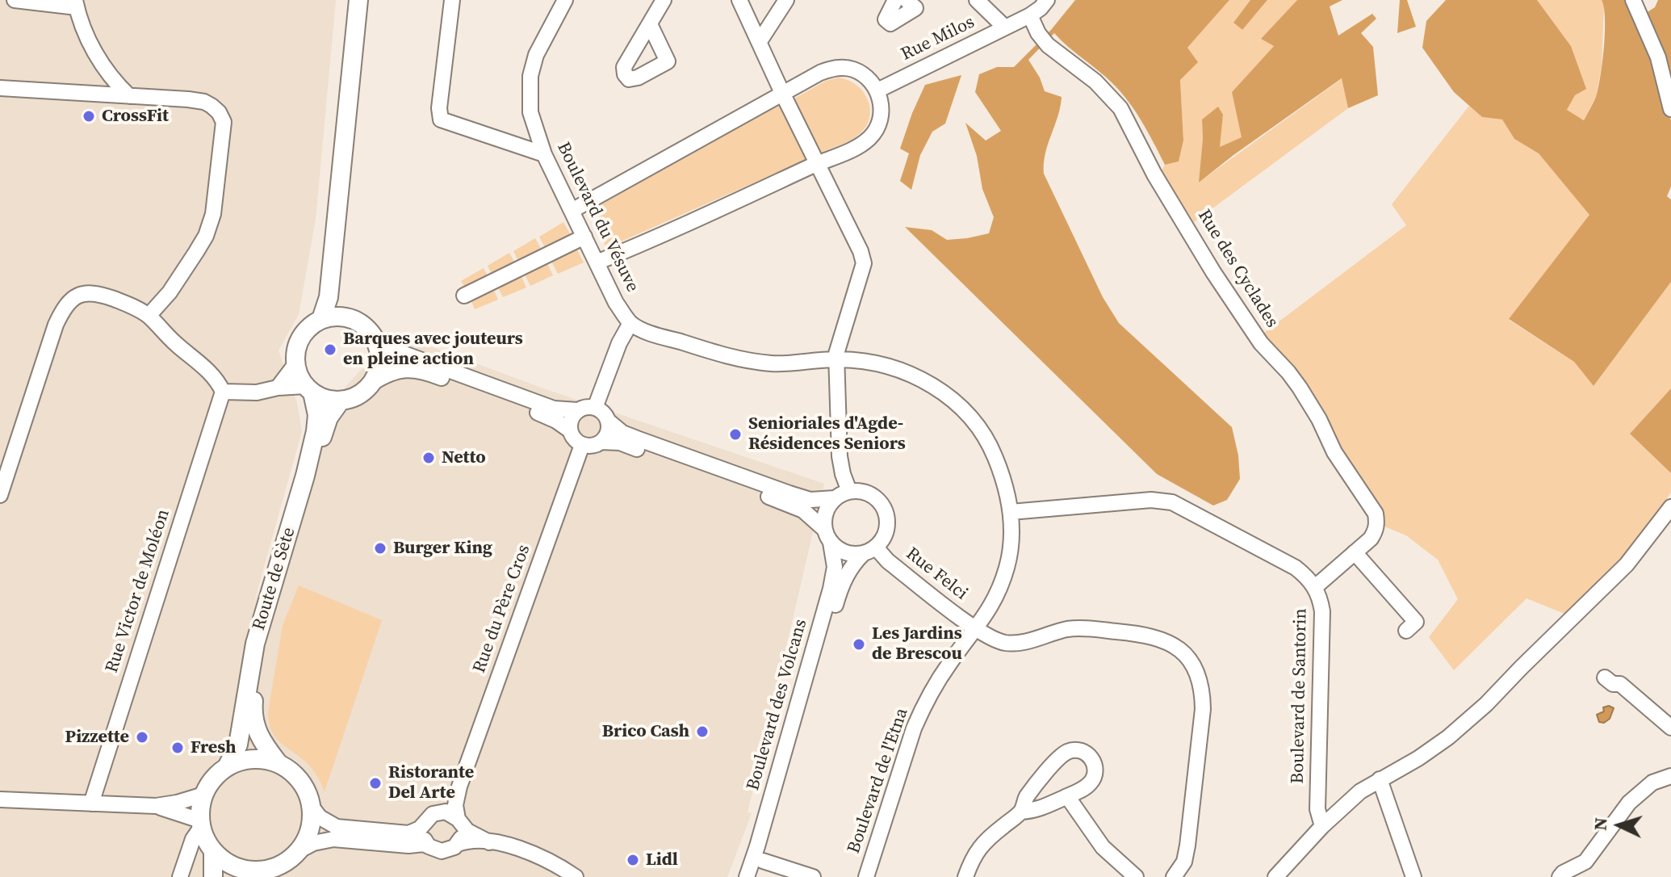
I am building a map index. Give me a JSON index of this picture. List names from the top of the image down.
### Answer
{
  "streets": {
    "main road": ["Route de Sète"],
    "street": [
      "Rue Milos",
      "Boulevard du Vésuve",
      "Rue des Cyclades",
      "Rue Felci",
      "Rue Victor de Moléon",
      "Rue du Père Cros",
      "Boulevard de Santorin",
      "Boulevard des Volcans",
      "Boulevard de l'Etna"
    ]
  },
  "crossings": [
    ["Rue Milos", "Rue des Cyclades"],
    ["Rue Felci", "Boulevard des Volcans"],
    ["Rue Felci", "Boulevard de l'Etna"],
    ["Boulevard de Santorin", "Boulevard de l'Etna"]
  ],
  "places": [
    "CrossFit",
    "Barques avec jouteurs en pleine action",
    "Senioriales d'Agde- Résidences Seniors",
    "Netto",
    "Burger King",
    "Les Jardins de Brescou",
    "Brico Cash",
    "Pizzette",
    "Fresh",
    "Ristorante Del Arte",
    "Lidl"
  ],
  "north": "left"
}
